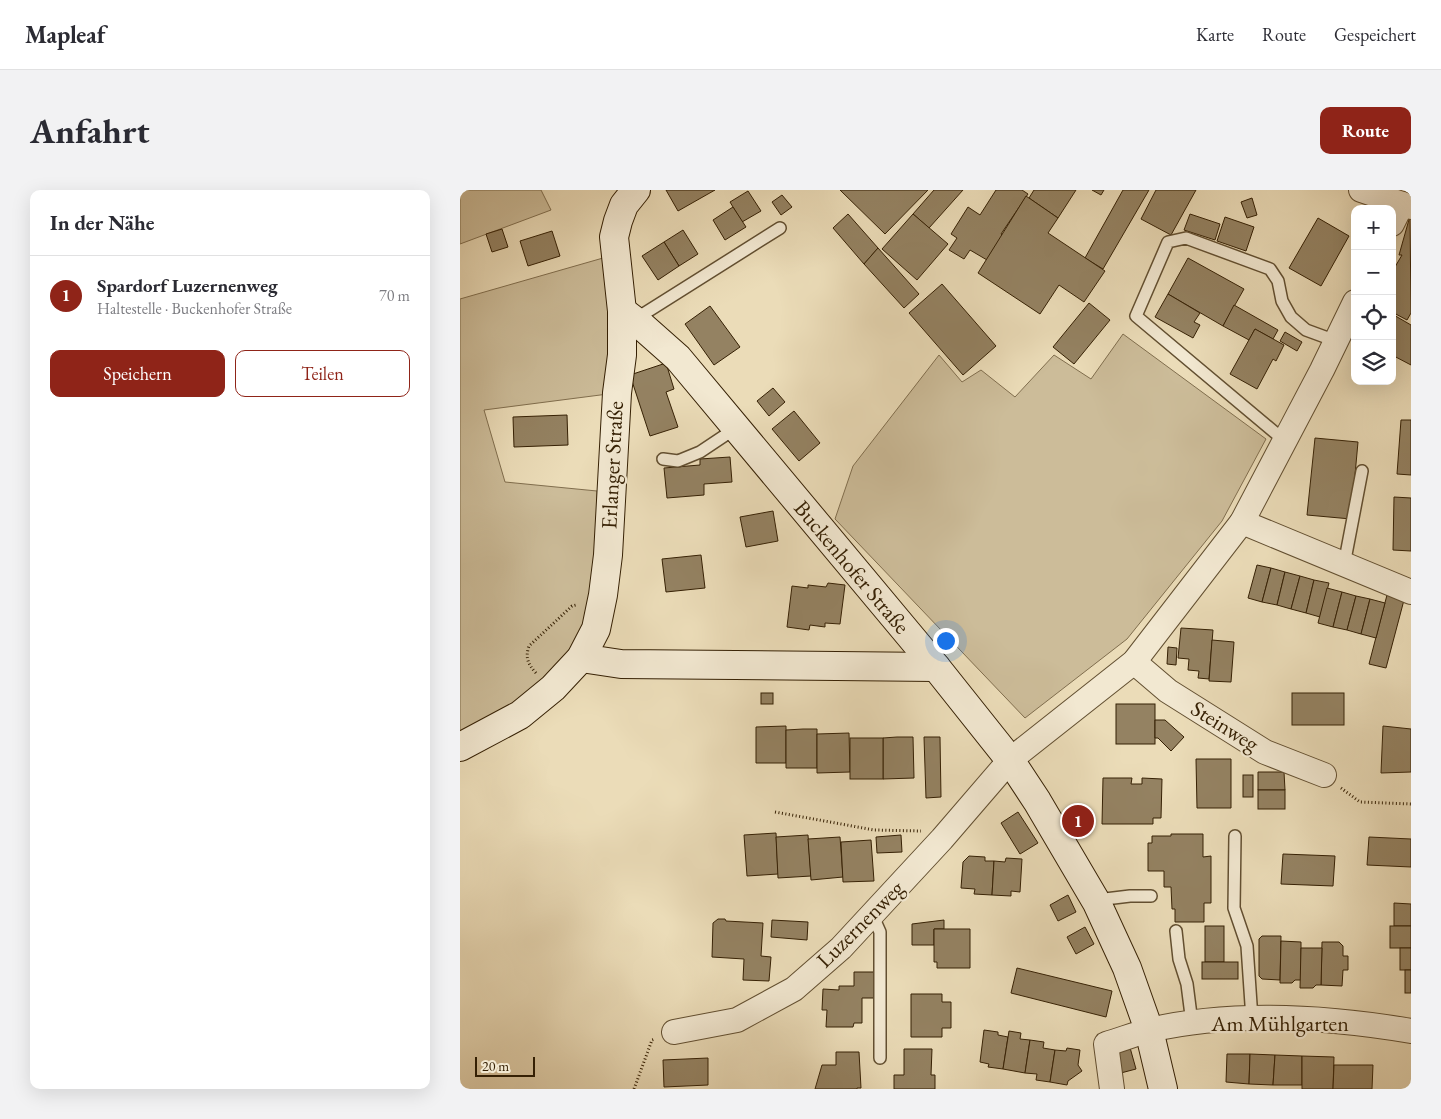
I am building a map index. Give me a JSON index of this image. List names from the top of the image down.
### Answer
{
  "streets": {
    "street": [
      "Erlanger Straße",
      "Buckenhofer Straße",
      "Steinweg",
      "Luzernenweg",
      "Am Mühlgarten"
    ]
  },
  "crossings": [
    ["Erlanger Straße", "Buckenhofer Straße"],
    ["Buckenhofer Straße", "Luzernenweg"],
    ["Buckenhofer Straße", "Am Mühlgarten"],
    ["Steinweg", "Luzernenweg"]
  ],
  "scale_bar": "20 m",
  "page": {
    "header": "Mapleaf",
    "nav": ["Karte", "Route", "Gespeichert"],
    "buttons": [
      "Route",
      ["Speichern", "Teilen"]
    ],
    "title": "Anfahrt",
    "heading": "In der Nähe",
    "map_buttons": ["+", "−"],
    "list": [
      {
        "mark": "1",
        "name": "Spardorf Luzernenweg",
        "note": "Haltestelle · Buckenhofer Straße",
        "value": "70 m"
      }
    ],
    "pins": "1",
    "scale": "20 m"
  }
}
